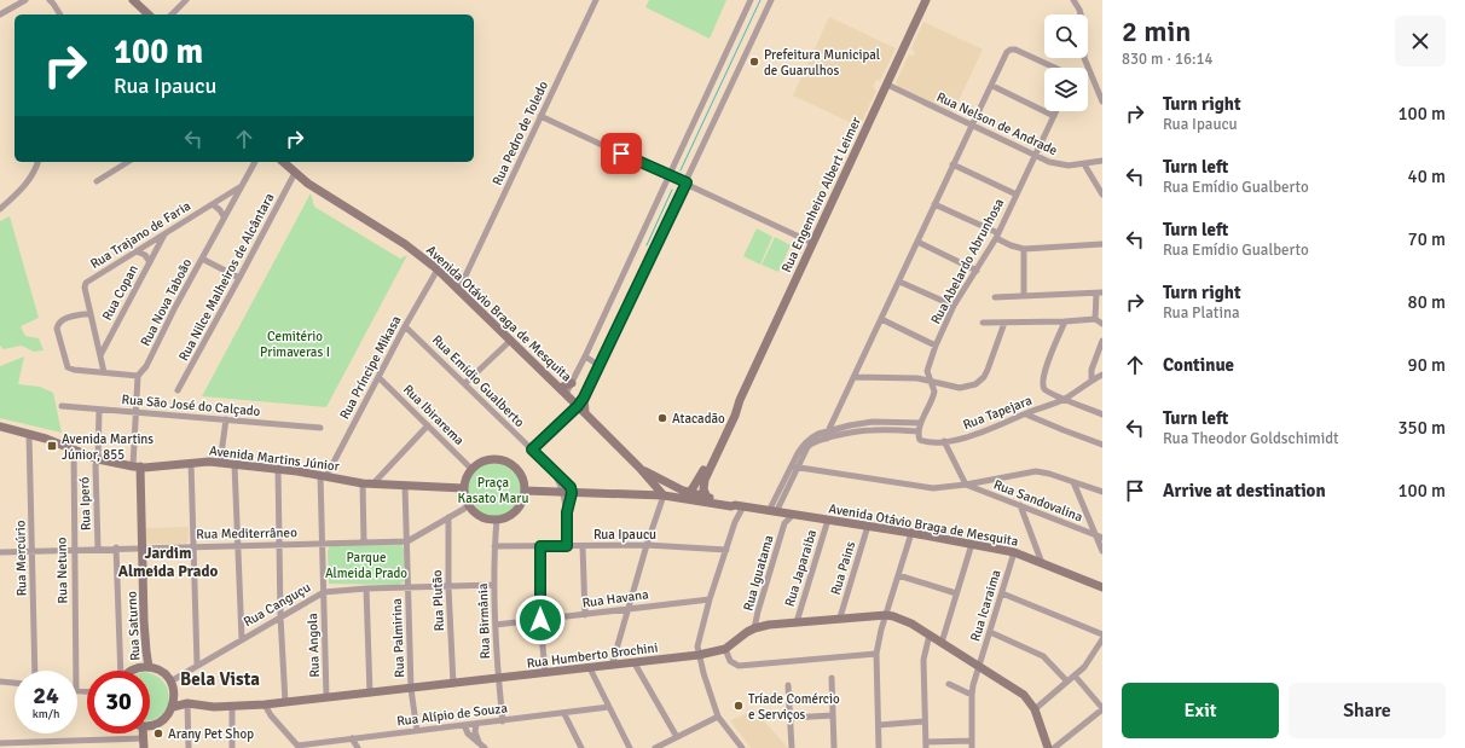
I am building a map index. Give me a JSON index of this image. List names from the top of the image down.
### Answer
{
  "streets": {
    "street": [
      "Rua Nelson de Andrade",
      "Rua Pedro de Toledo",
      "Rua Engenheiro Albert Leimer",
      "Rua Trajano de Faria",
      "Rua Abelardo Abrunhosa",
      "Rua Nilce Malheiros de Alcântara",
      "Rua Copan",
      "Rua Nova Taboão",
      "Avenida Otávio Braga de Mesquita",
      "Rua Príncipe Mikasa",
      "Rua Emídio Gualberto",
      "Rua São José do Calçado",
      "Rua Tapejara",
      "Rua Ibirarema",
      "Avenida Martins Júnior",
      "Rua Sandovalina",
      "Rua Iperó",
      "Rua Mediterrâneo",
      "Rua Ipaucu",
      "Rua Mercúrio",
      "Rua Japaraiba",
      "Rua Pains",
      "Rua Netuno",
      "Rua Iguatama",
      "Rua Havana",
      "Rua Plutão",
      "Rua Canguçu",
      "Rua Icaraima",
      "Rua Birmânia",
      "Rua Saturno",
      "Rua Palmirina",
      "Rua Angola",
      "Rua Humberto Brochini",
      "Rua Alípio de Souza"
    ]
  },
  "crossings": [
    ["Rua Nelson de Andrade", "Rua Engenheiro Albert Leimer"],
    ["Rua Nelson de Andrade", "Rua Abelardo Abrunhosa"],
    ["Rua Pedro de Toledo", "Avenida Otávio Braga de Mesquita"],
    ["Rua Engenheiro Albert Leimer", "Avenida Otávio Braga de Mesquita"],
    ["Rua Trajano de Faria", "Rua Copan"],
    ["Rua Trajano de Faria", "Rua Nova Taboão"],
    ["Rua Abelardo Abrunhosa", "Rua Tapejara"],
    ["Rua Nilce Malheiros de Alcântara", "Avenida Otávio Braga de Mesquita"],
    ["Avenida Otávio Braga de Mesquita", "Rua Príncipe Mikasa"],
    ["Avenida Otávio Braga de Mesquita", "Rua Japaraiba"],
    ["Avenida Otávio Braga de Mesquita", "Rua Pains"],
    ["Avenida Otávio Braga de Mesquita", "Rua Iguatama"],
    ["Avenida Otávio Braga de Mesquita", "Rua Icaraima"],
    ["Rua Príncipe Mikasa", "Rua Emídio Gualberto"],
    ["Rua Príncipe Mikasa", "Rua Ibirarema"],
    ["Rua Príncipe Mikasa", "Avenida Martins Júnior"],
    ["Rua Príncipe Mikasa", "Rua Angola"],
    ["Rua Emídio Gualberto", "Rua Ipaucu"],
    ["Rua São José do Calçado", "Rua Iperó"],
    ["Rua Ibirarema", "Avenida Martins Júnior"],
    ["Rua Ibirarema", "Rua Birmânia"],
    ["Avenida Martins Júnior", "Rua Iperó"],
    ["Avenida Martins Júnior", "Rua Mercúrio"],
    ["Avenida Martins Júnior", "Rua Netuno"],
    ["Avenida Martins Júnior", "Rua Birmânia"],
    ["Avenida Martins Júnior", "Rua Saturno"],
    ["Avenida Martins Júnior", "Rua Palmirina"],
    ["Avenida Martins Júnior", "Rua Angola"],
    ["Rua Iperó", "Rua Mediterrâneo"],
    ["Rua Mediterrâneo", "Rua Mercúrio"],
    ["Rua Mediterrâneo", "Rua Netuno"],
    ["Rua Mediterrâneo", "Rua Saturno"],
    ["Rua Mediterrâneo", "Rua Palmirina"],
    ["Rua Mediterrâneo", "Rua Angola"],
    ["Rua Ipaucu", "Rua Birmânia"],
    ["Rua Japaraiba", "Rua Humberto Brochini"],
    ["Rua Pains", "Rua Humberto Brochini"],
    ["Rua Iguatama", "Rua Humberto Brochini"],
    ["Rua Havana", "Rua Birmânia"],
    ["Rua Plutão", "Rua Canguçu"],
    ["Rua Plutão", "Rua Humberto Brochini"],
    ["Rua Canguçu", "Rua Birmânia"],
    ["Rua Canguçu", "Rua Palmirina"],
    ["Rua Canguçu", "Rua Angola"],
    ["Rua Icaraima", "Rua Humberto Brochini"],
    ["Rua Birmânia", "Rua Humberto Brochini"],
    ["Rua Birmânia", "Rua Alípio de Souza"],
    ["Rua Palmirina", "Rua Humberto Brochini"],
    ["Rua Palmirina", "Rua Alípio de Souza"],
    ["Rua Angola", "Rua Humberto Brochini"]
  ],
  "districts": ["Jardim Almeida Prado", "Bela Vista"],
  "parks": ["Cemitério Primaveras I", "Praça Kasato Maru", "Parque Almeida Prado"],
  "places": {
    "other": [
      "Prefeitura Municipal de Guarulhos",
      "Atacadão",
      "Tríade Comércio e Serviços",
      "Arany Pet Shop"
    ],
    "transit": ["Avenida Martins Júnior, 855"]
  },
  "page": {
    "heading": ["2 min", "830 m · 16:14"],
    "turn": ["100 m", "Rua Ipaucu"],
    "list": [
      {
        "name": "Turn right",
        "note": "Rua Ipaucu",
        "value": "100 m"
      },
      {
        "name": "Turn left",
        "note": "Rua Emídio Gualberto",
        "value": "40 m"
      },
      {
        "name": "Turn left",
        "note": "Rua Emídio Gualberto",
        "value": "70 m"
      },
      {
        "name": "Turn right",
        "note": "Rua Platina",
        "value": "80 m"
      },
      {
        "name": "Continue",
        "value": "90 m"
      },
      {
        "name": "Turn left",
        "note": "Rua Theodor Goldschimidt",
        "value": "350 m"
      },
      {
        "name": "Arrive at destination",
        "value": "100 m"
      }
    ],
    "speed": "24 km/h",
    "limit": "30",
    "buttons": ["Exit", "Share"]
  }
}
